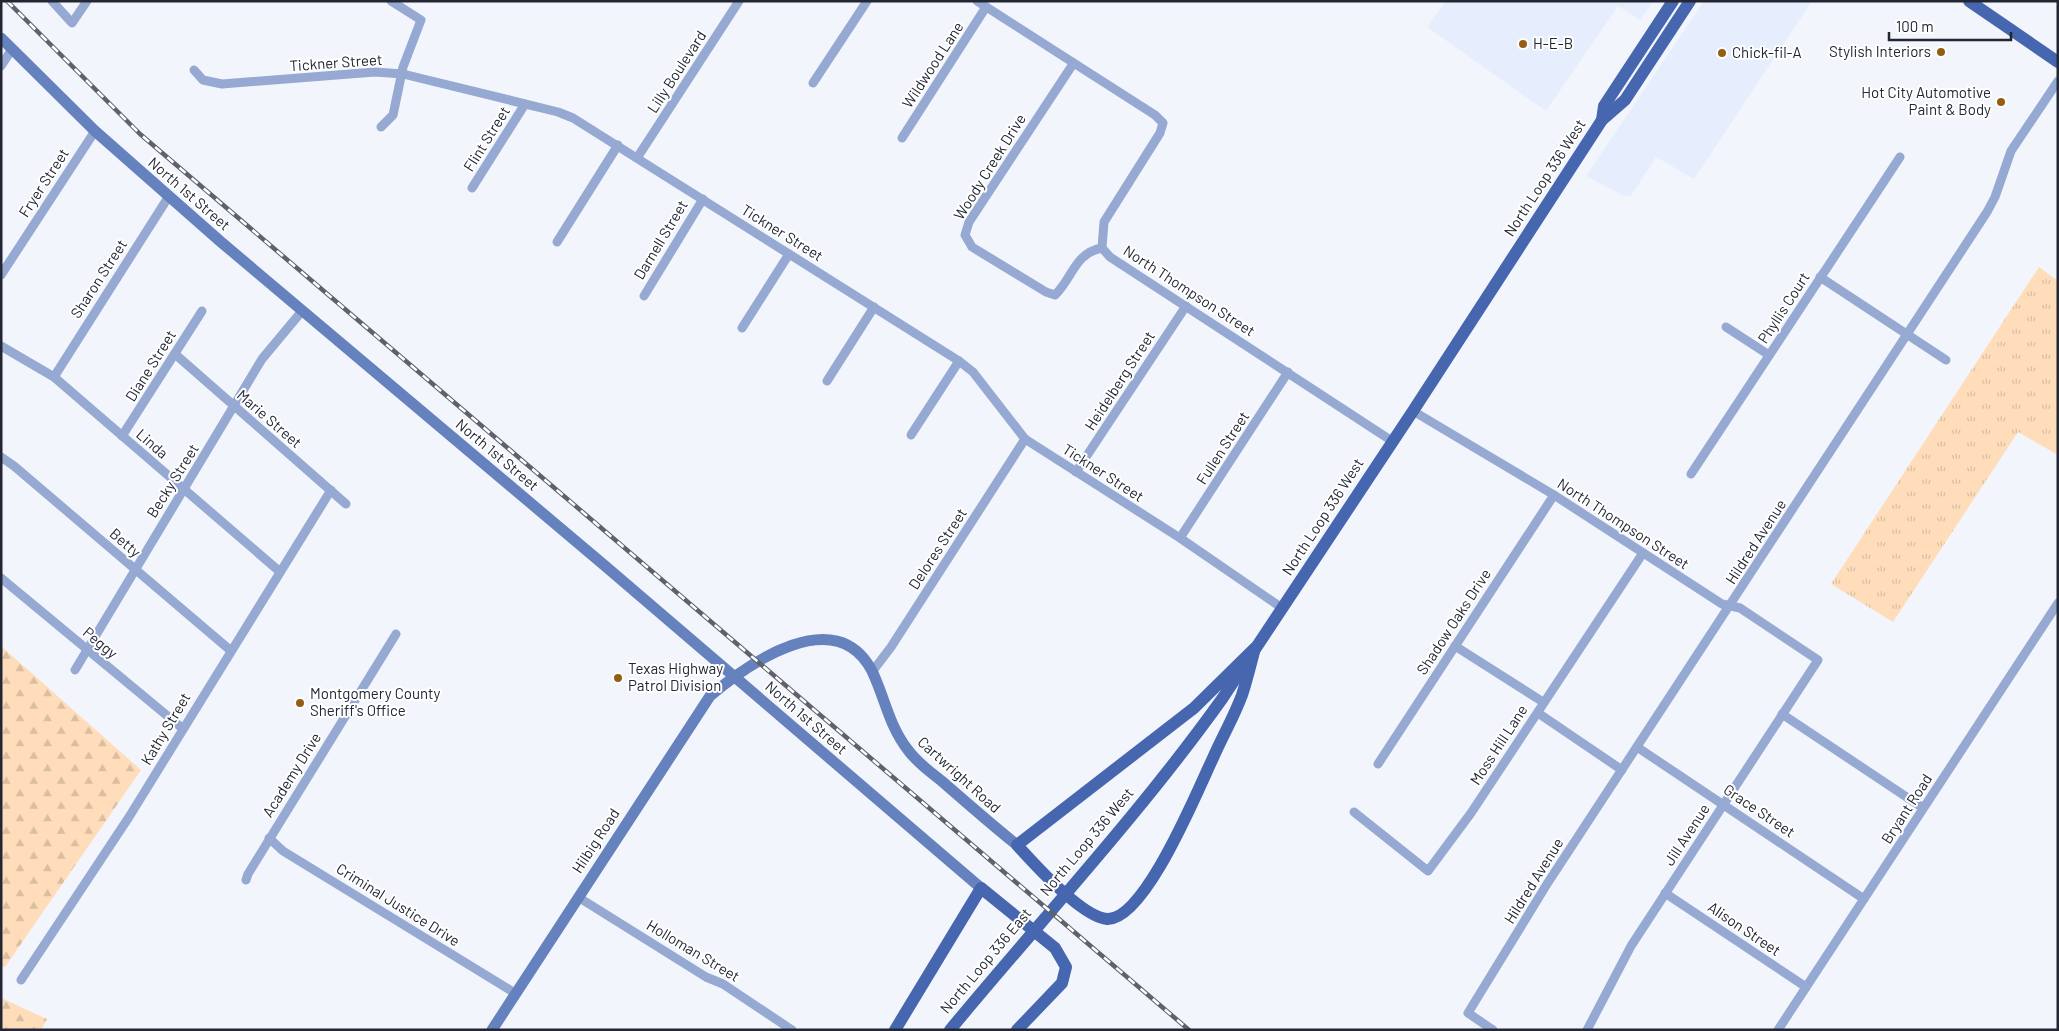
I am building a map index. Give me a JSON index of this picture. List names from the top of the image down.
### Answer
{
  "streets": {
    "main road": ["North Loop 336 West", "North Loop 336 East"],
    "street": [
      "Tickner Street",
      "Wildwood Lane",
      "Lilly Boulevard",
      "Flint Street",
      "Woody Creek Drive",
      "Fryer Street",
      "North 1st Street",
      "Darnell Street",
      "Sharon Street",
      "North Thompson Street",
      "Phyllis Court",
      "Diane Street",
      "Heidelberg Street",
      "Marie Street",
      "Linda",
      "Fullen Street",
      "Becky Street",
      "Hildred Avenue",
      "Betty",
      "Delores Street",
      "Shadow Oaks Drive",
      "Peggy",
      "Kathy Street",
      "Moss Hill Lane",
      "Academy Drive",
      "Cartwright Road",
      "Bryant Road",
      "Grace Street",
      "Jill Avenue",
      "Hilbig Road",
      "Criminal Justice Drive",
      "Alison Street",
      "Holloman Street"
    ]
  },
  "crossings": [
    ["Tickner Street", "Lilly Boulevard"],
    ["Tickner Street", "Flint Street"],
    ["Tickner Street", "North Loop 336 West"],
    ["Tickner Street", "Darnell Street"],
    ["Tickner Street", "Heidelberg Street"],
    ["Tickner Street", "Fullen Street"],
    ["Tickner Street", "Delores Street"],
    ["Wildwood Lane", "North Thompson Street"],
    ["Woody Creek Drive", "North Thompson Street"],
    ["North Loop 336 West", "North Thompson Street"],
    ["North Loop 336 West", "North Loop 336 East"],
    ["Fryer Street", "North 1st Street"],
    ["North 1st Street", "Sharon Street"],
    ["North 1st Street", "Becky Street"],
    ["North 1st Street", "Cartwright Road"],
    ["North 1st Street", "Hilbig Road"],
    ["Sharon Street", "Linda"],
    ["North Thompson Street", "Heidelberg Street"],
    ["North Thompson Street", "Fullen Street"],
    ["North Thompson Street", "Hildred Avenue"],
    ["North Thompson Street", "Shadow Oaks Drive"],
    ["North Thompson Street", "Moss Hill Lane"],
    ["North Thompson Street", "Jill Avenue"],
    ["Diane Street", "Marie Street"],
    ["Diane Street", "Linda"],
    ["Marie Street", "Becky Street"],
    ["Marie Street", "Kathy Street"],
    ["Linda", "Becky Street"],
    ["Linda", "Kathy Street"],
    ["Becky Street", "Betty"],
    ["Becky Street", "Peggy"],
    ["Hildred Avenue", "Grace Street"],
    ["Betty", "Kathy Street"],
    ["Delores Street", "Cartwright Road"],
    ["Peggy", "Kathy Street"],
    ["Academy Drive", "Criminal Justice Drive"],
    ["Cartwright Road", "Hilbig Road"],
    ["Bryant Road", "Grace Street"],
    ["Bryant Road", "Alison Street"],
    ["Grace Street", "Jill Avenue"],
    ["Jill Avenue", "Alison Street"],
    ["Hilbig Road", "Criminal Justice Drive"],
    ["Hilbig Road", "Holloman Street"]
  ],
  "places": [
    "H-E-B",
    "Stylish Interiors",
    "Chick-fil-A",
    "Hot City Automotive Paint & Body",
    "Texas Highway Patrol Division",
    "Montgomery County Sheriff's Office"
  ],
  "scale_bar": "100 m"
}
